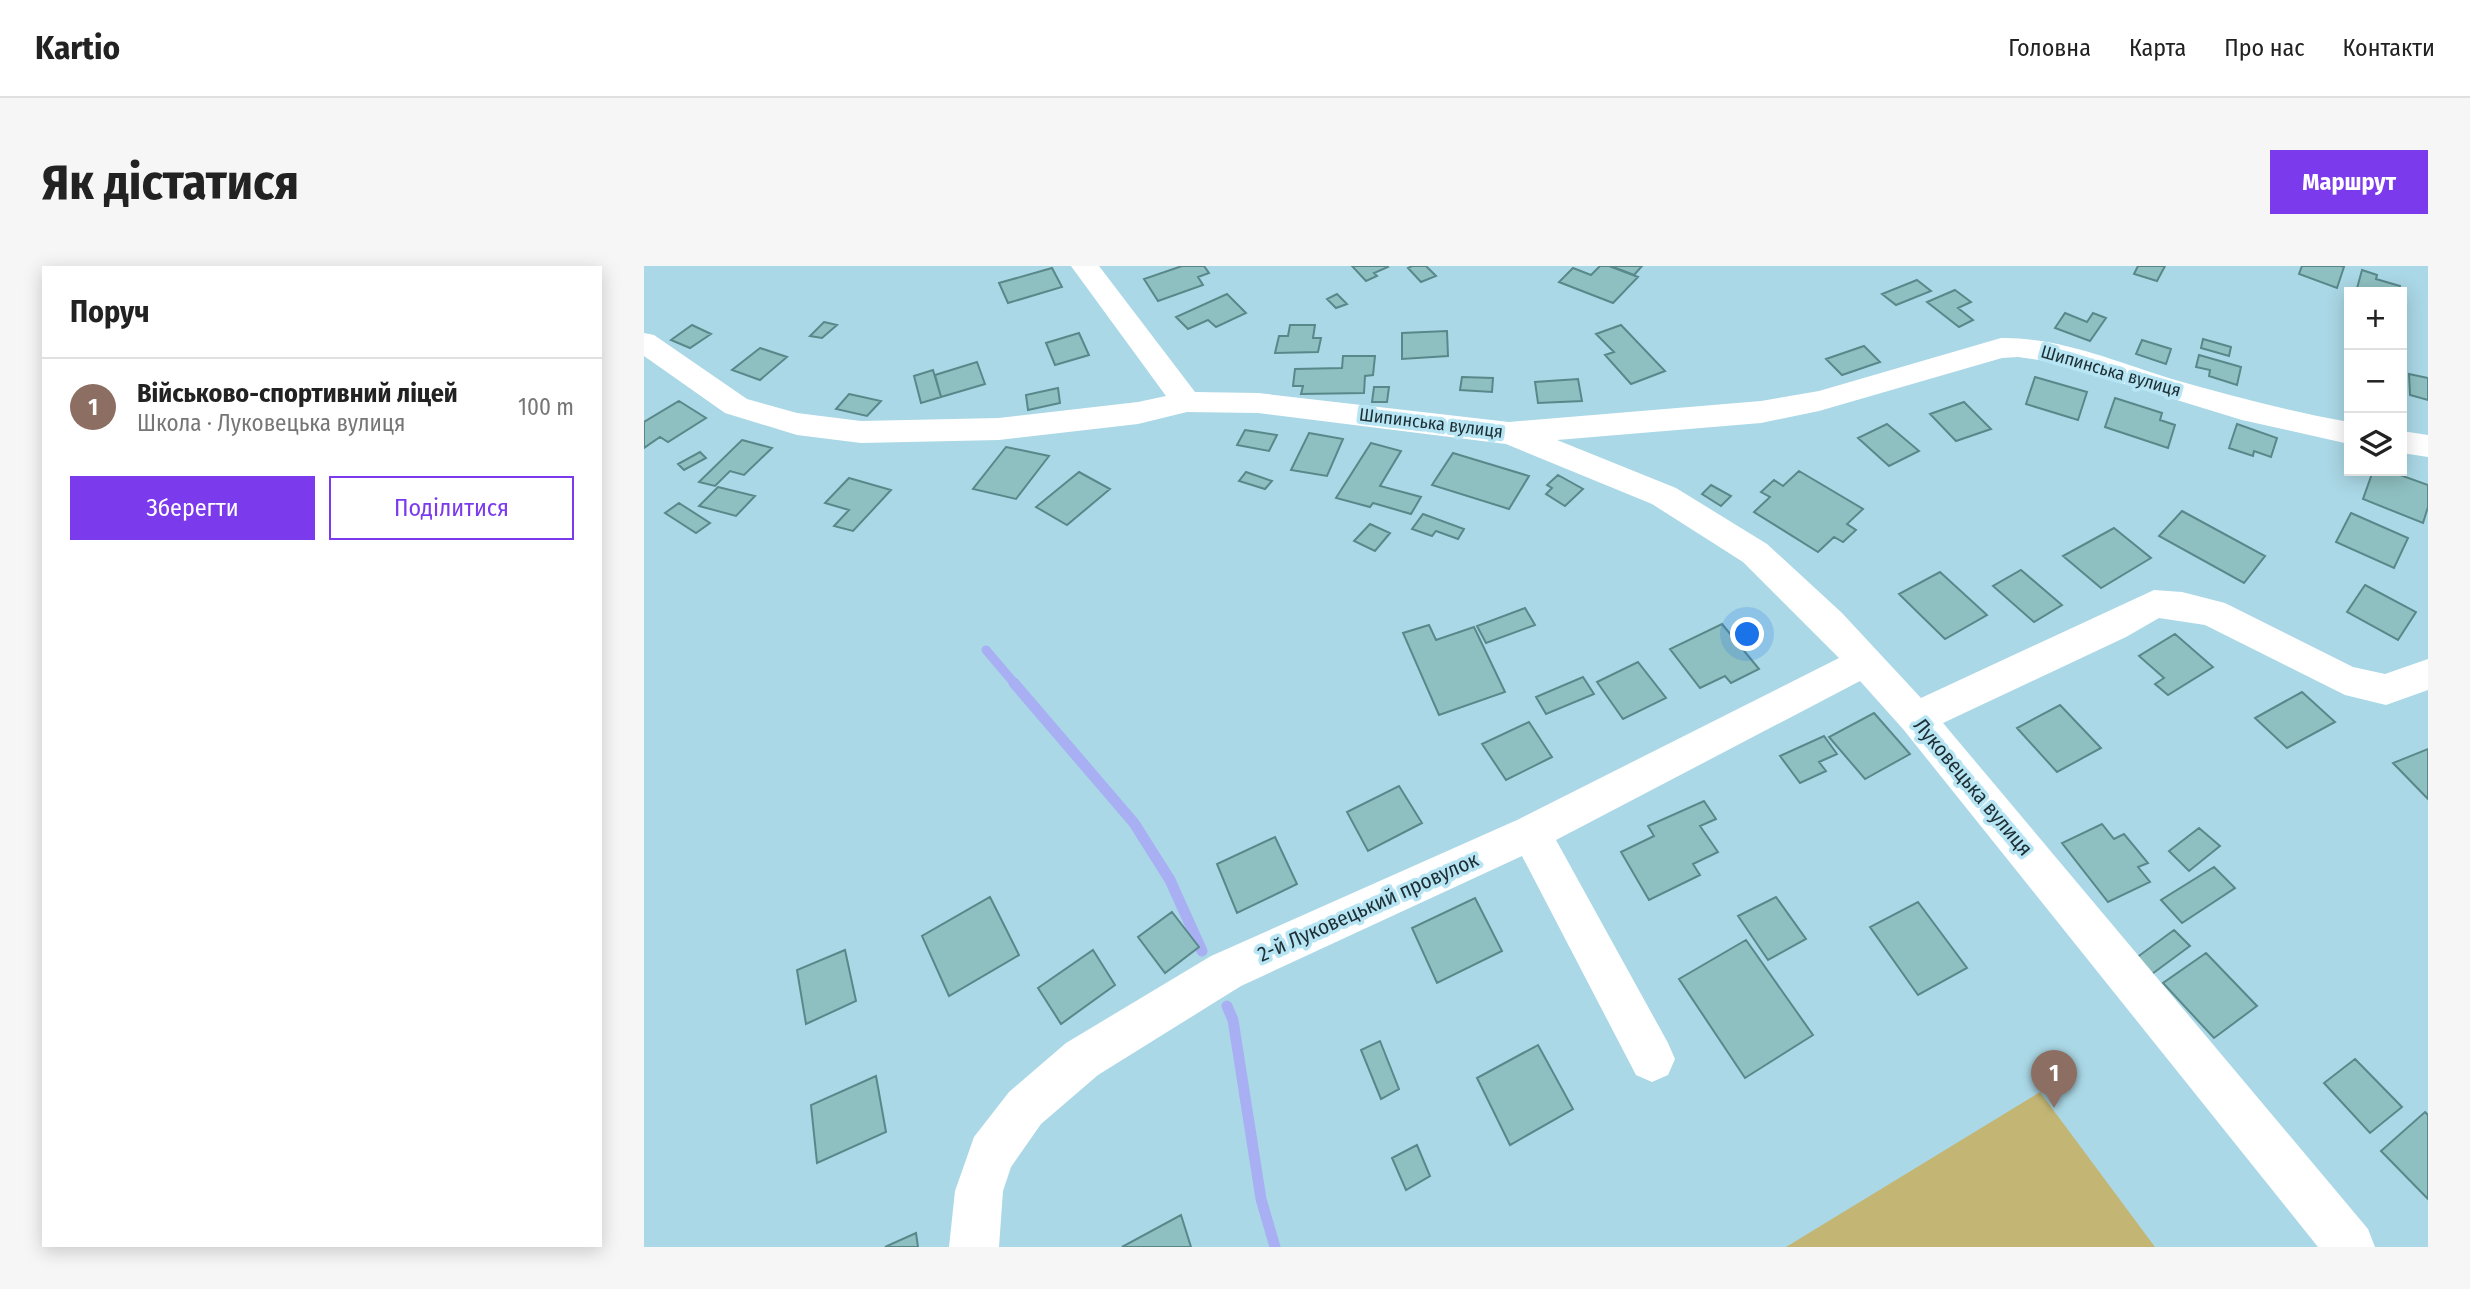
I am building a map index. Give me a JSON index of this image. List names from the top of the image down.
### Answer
{
  "streets": {
    "street": ["Шипинська вулиця", "Луковецька вулиця", "2-й Луковецький провулок"]
  },
  "crossings": [
    ["Шипинська вулиця", "Луковецька вулиця"],
    ["Луковецька вулиця", "2-й Луковецький провулок"]
  ],
  "page": {
    "header": "Kartio",
    "nav": [
      "Головна",
      "Карта",
      "Про нас",
      "Контакти"
    ],
    "buttons": [
      "Маршрут",
      ["Зберегти", "Поділитися"]
    ],
    "title": "Як дістатися",
    "heading": "Поруч",
    "map_buttons": ["+", "−"],
    "list": [
      {
        "mark": "1",
        "name": "Військово-спортивний ліцей",
        "note": "Школа · Луковецька вулиця",
        "value": "100 m"
      }
    ],
    "pins": "1"
  }
}
